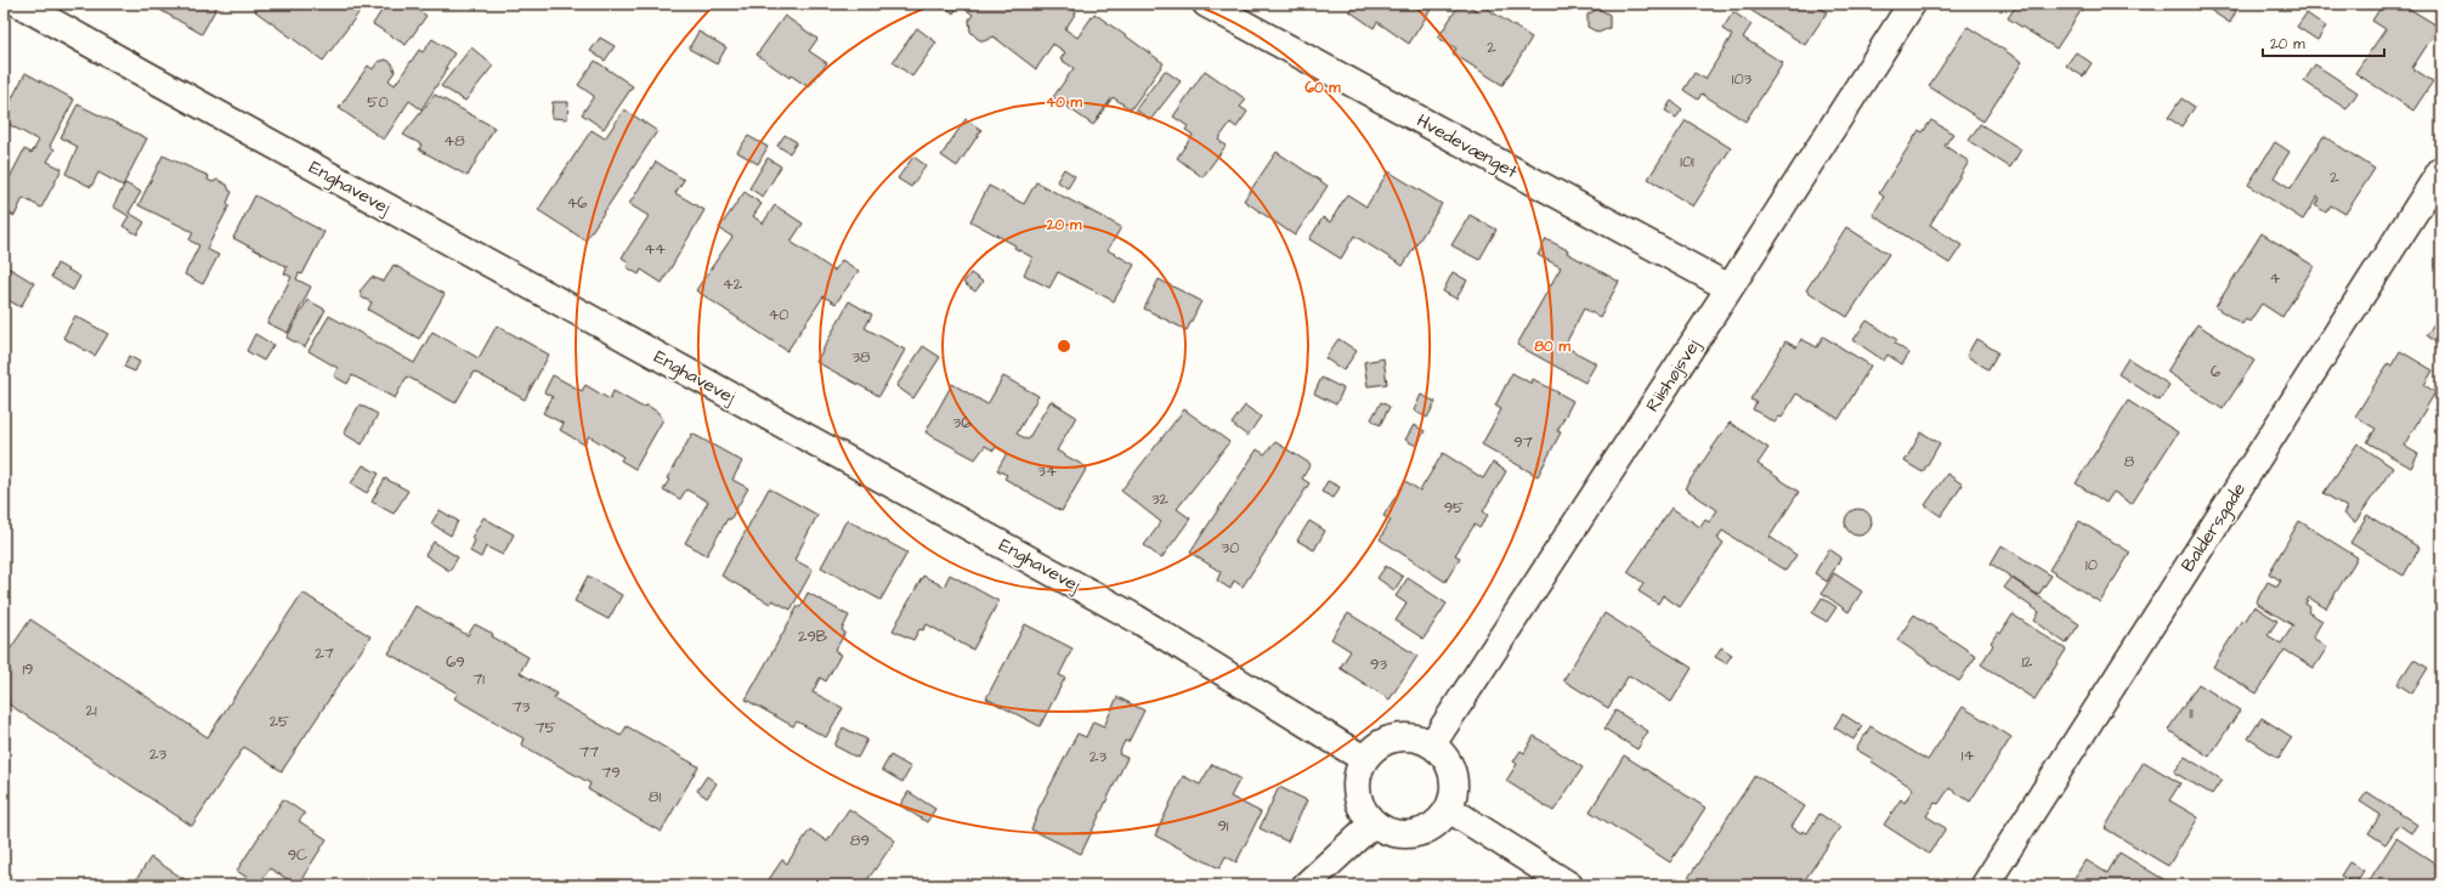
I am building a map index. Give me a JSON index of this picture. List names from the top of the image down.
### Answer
{
  "streets": {
    "street": [
      "Hvedevænget",
      "Enghavevej",
      "Riishøjsvej",
      "Baldersgade"
    ]
  },
  "crossings": [
    ["Hvedevænget", "Riishøjsvej"],
    ["Enghavevej", "Riishøjsvej"]
  ],
  "house_numbers": [
    "2",
    "103",
    "50",
    "48",
    "101",
    "2",
    "46",
    "44",
    "4",
    "42",
    "40",
    "38",
    "6",
    "36",
    "97",
    "8",
    "34",
    "32",
    "95",
    "30",
    "10",
    "29B",
    "27",
    "69",
    "12",
    "93",
    "19",
    "71",
    "73",
    "21",
    "11",
    "25",
    "75",
    "77",
    "23",
    "14",
    "23",
    "79",
    "81",
    "91",
    "89",
    "9C"
  ],
  "scale_bar": "20 m",
  "rings": [
    "60 m",
    "40 m",
    "20 m",
    "80 m"
  ]
}
